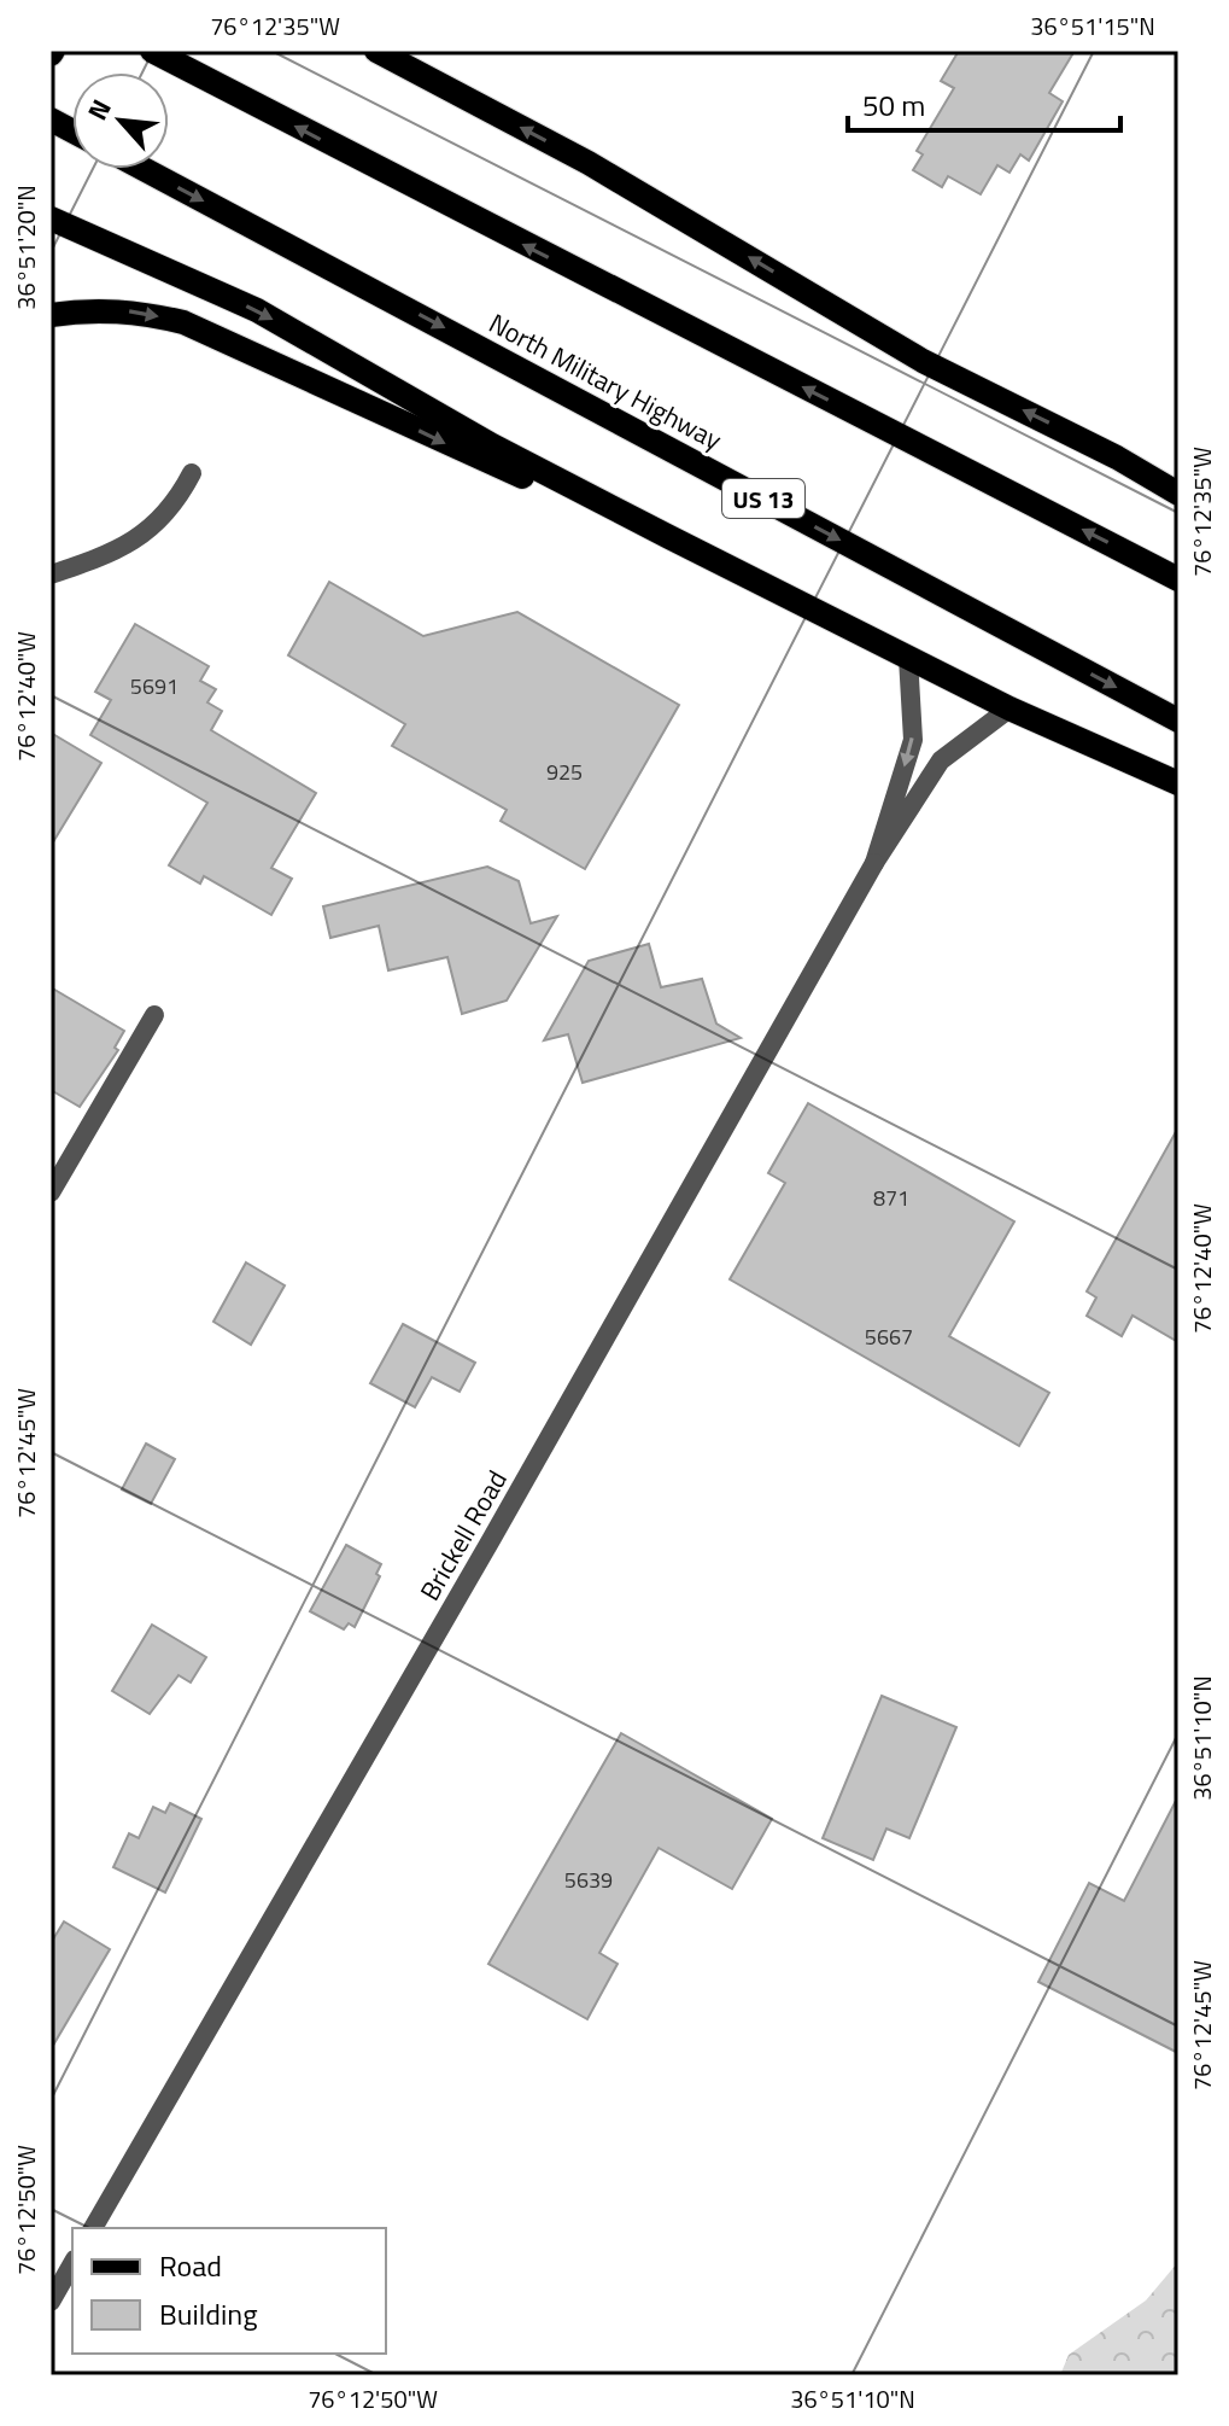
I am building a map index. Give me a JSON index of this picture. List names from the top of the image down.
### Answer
{
  "streets": {
    "main road": ["North Military Highway", "US 13"],
    "street": ["Brickell Road"]
  },
  "house_numbers": [
    "5691",
    "925",
    "871",
    "5667",
    "5639"
  ],
  "legend": ["Road", "Building"],
  "scale_bar": "50 m",
  "north": "top left",
  "coordinates": [
    "76°12'35\"W",
    "36°51'15\"N",
    "36°51'20\"N",
    "76°12'40\"W",
    "76°12'45\"W",
    "36°51'10\"N",
    "76°12'50\"W"
  ]
}
